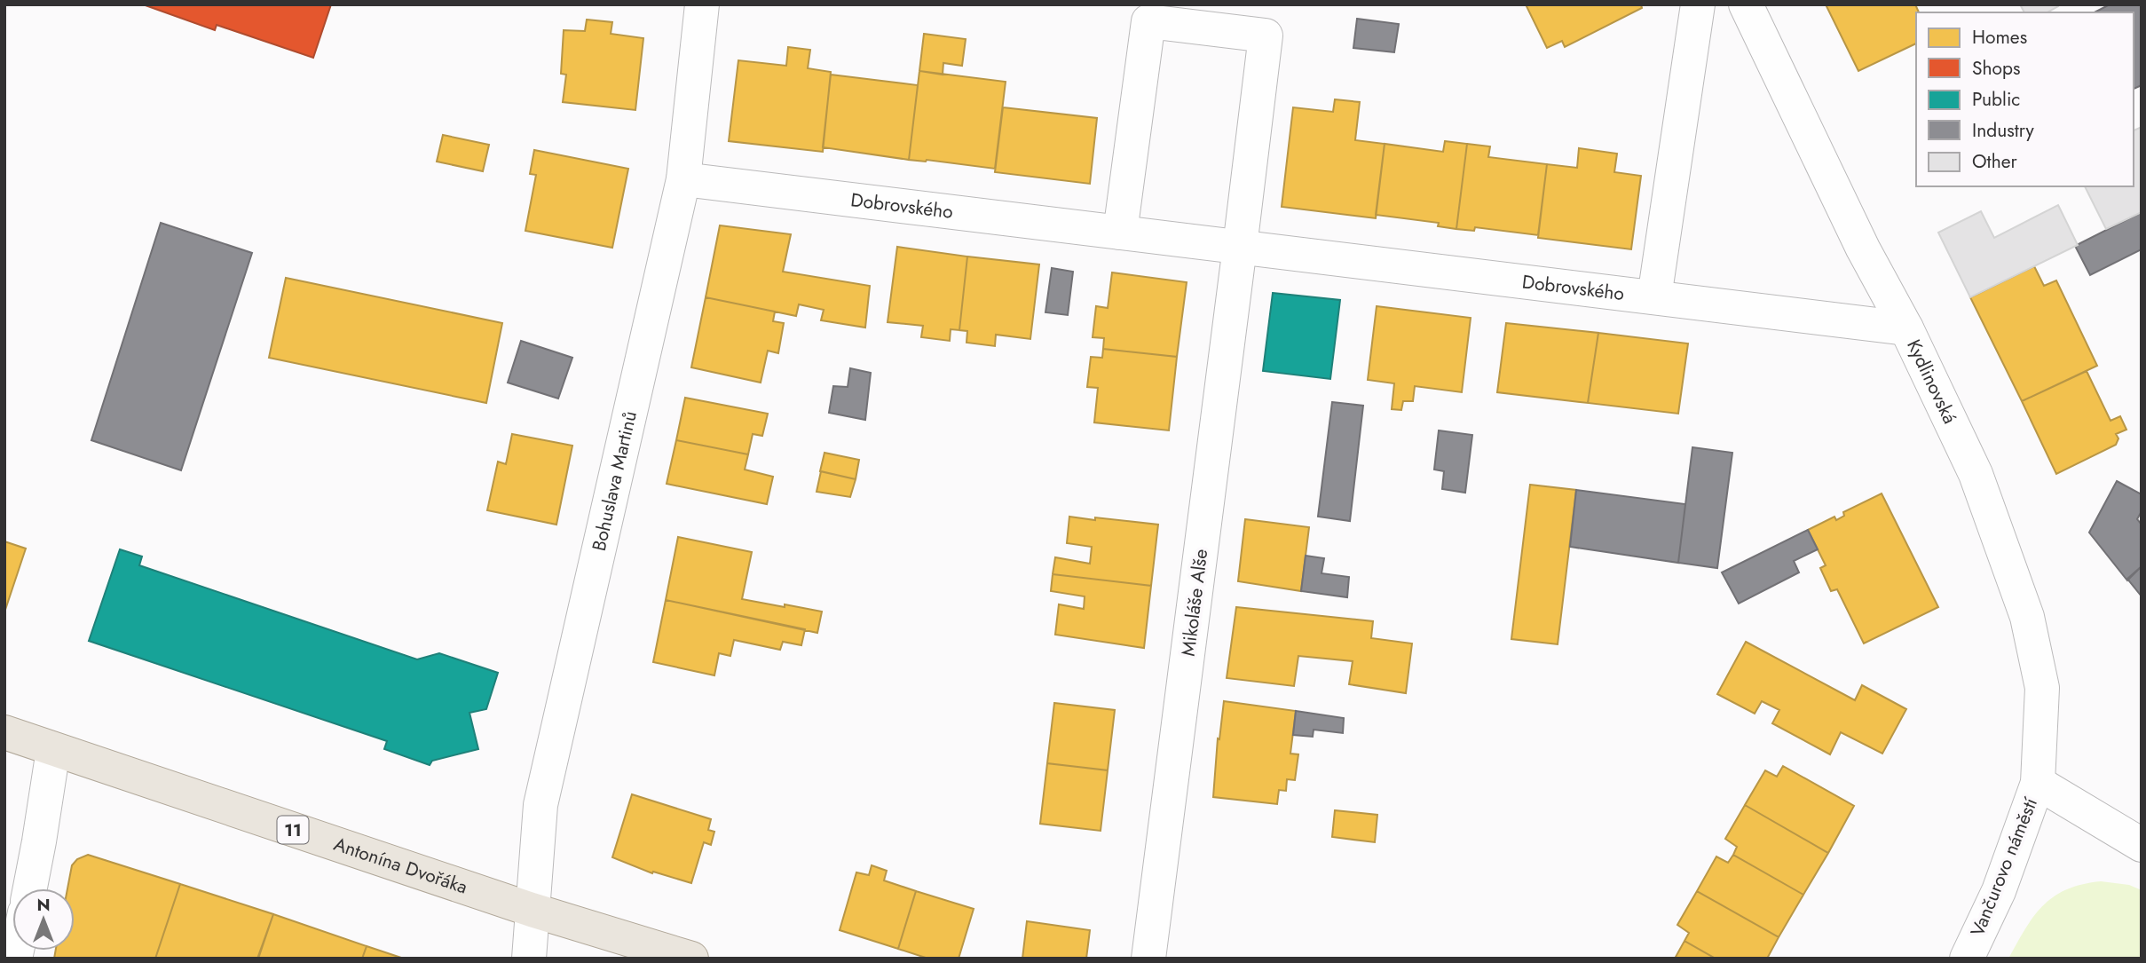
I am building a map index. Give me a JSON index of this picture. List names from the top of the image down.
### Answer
{
  "streets": {
    "main road": ["11", "Antonína Dvořáka"],
    "street": [
      "Dobrovského",
      "Kydlinovská",
      "Bohuslava Martinů",
      "Mikoláše Alše",
      "Vančurovo náměstí"
    ]
  },
  "crossings": [
    ["Dobrovského", "Kydlinovská"],
    ["Dobrovského", "Bohuslava Martinů"],
    ["Dobrovského", "Mikoláše Alše"],
    ["Kydlinovská", "Vančurovo náměstí"],
    ["Bohuslava Martinů", "Antonína Dvořáka"]
  ],
  "legend": [
    "Homes",
    "Shops",
    "Public",
    "Industry",
    "Other"
  ],
  "north": "top"
}
